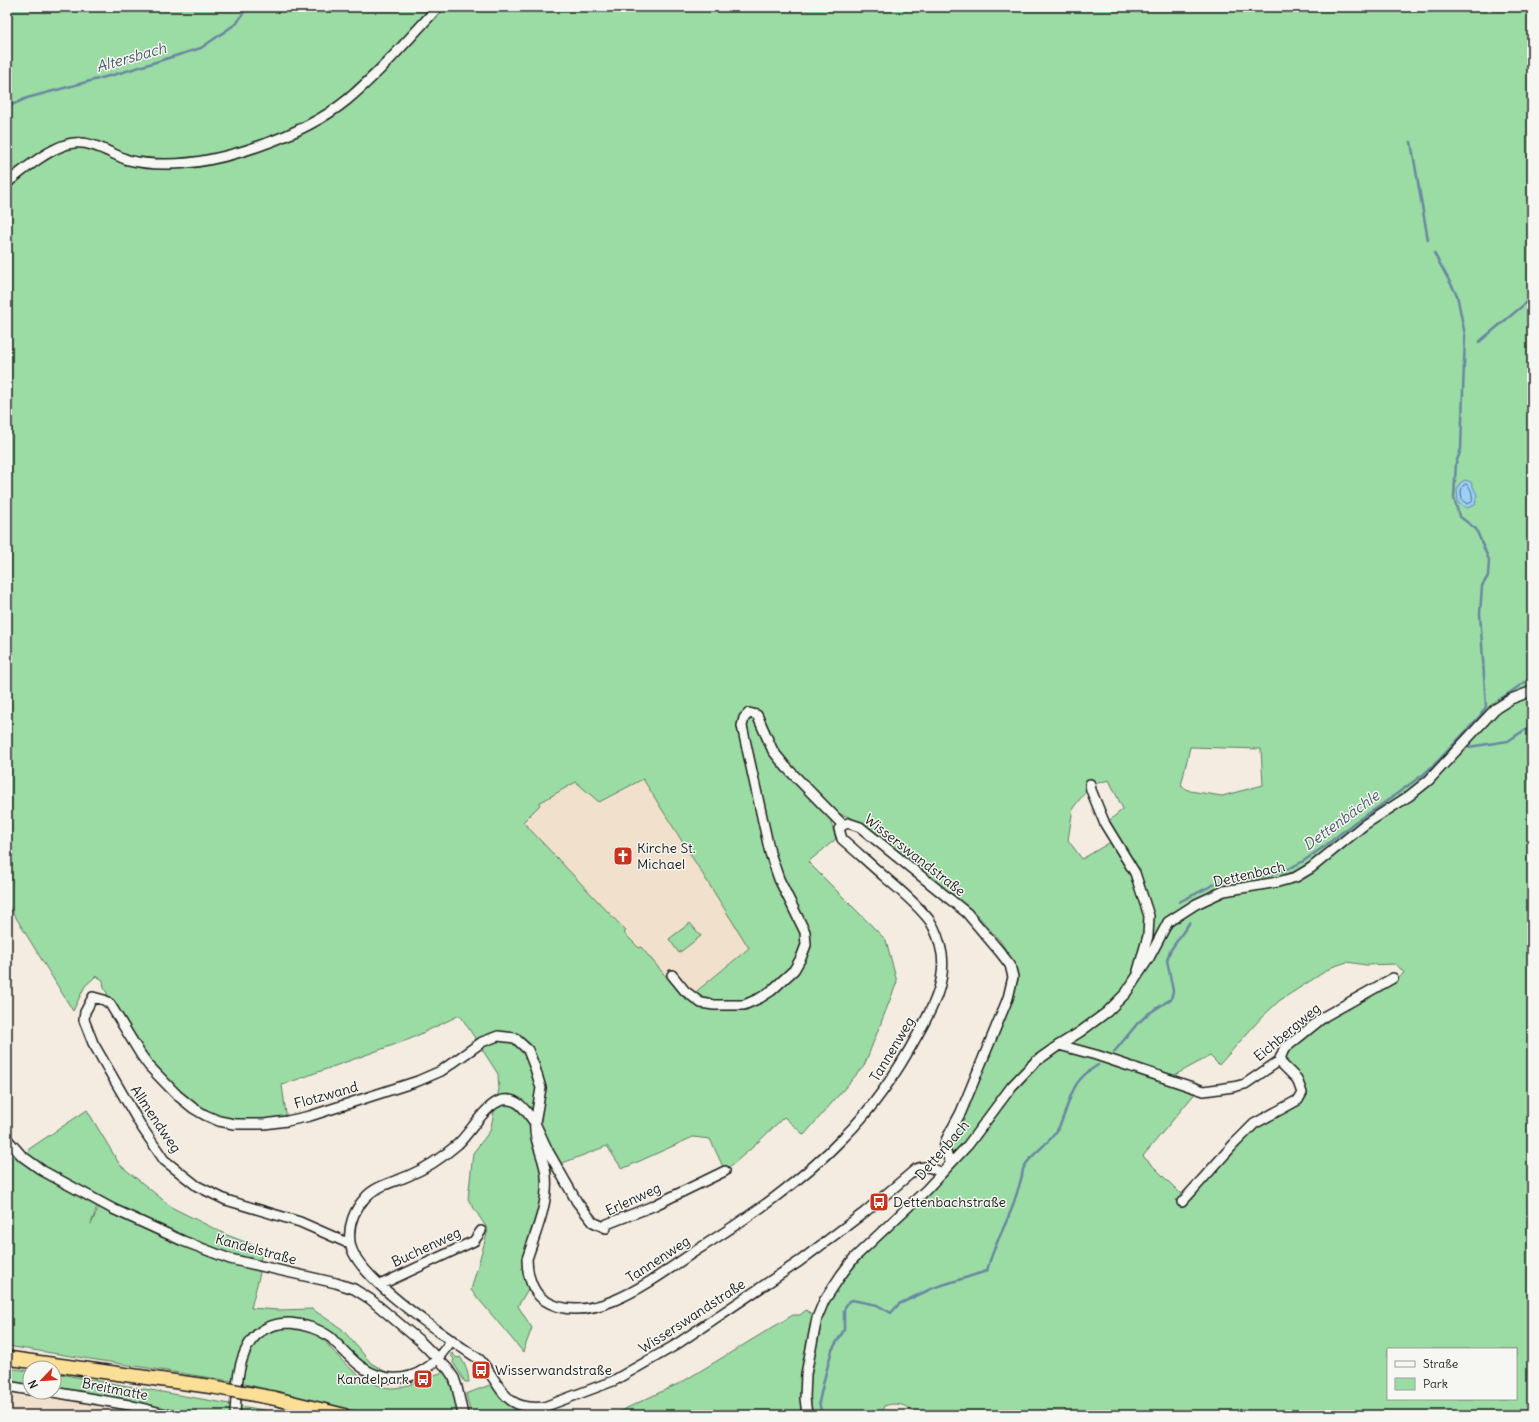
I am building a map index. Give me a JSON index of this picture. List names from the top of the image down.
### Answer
{
  "streets": {
    "street": [
      "Wisserswandstraße",
      "Dettenbach",
      "Eichbergweg",
      "Tannenweg",
      "Flotzwand",
      "Allmendweg",
      "Erlenweg",
      "Buchenweg",
      "Kandelstraße",
      "Breitmatte"
    ]
  },
  "crossings": [
    ["Wisserswandstraße", "Dettenbach"],
    ["Wisserswandstraße", "Tannenweg"],
    ["Dettenbach", "Eichbergweg"],
    ["Tannenweg", "Flotzwand"],
    ["Tannenweg", "Allmendweg"],
    ["Tannenweg", "Erlenweg"],
    ["Flotzwand", "Allmendweg"],
    ["Flotzwand", "Erlenweg"]
  ],
  "water": ["Altersbach", "Dettenbächle"],
  "places": {
    "church": ["Kirche St. Michael"],
    "bus stop": ["Dettenbachstraße", "Wisserwandstraße", "Kandelpark"]
  },
  "legend": ["Straße", "Park"],
  "north": "bottom left"
}
